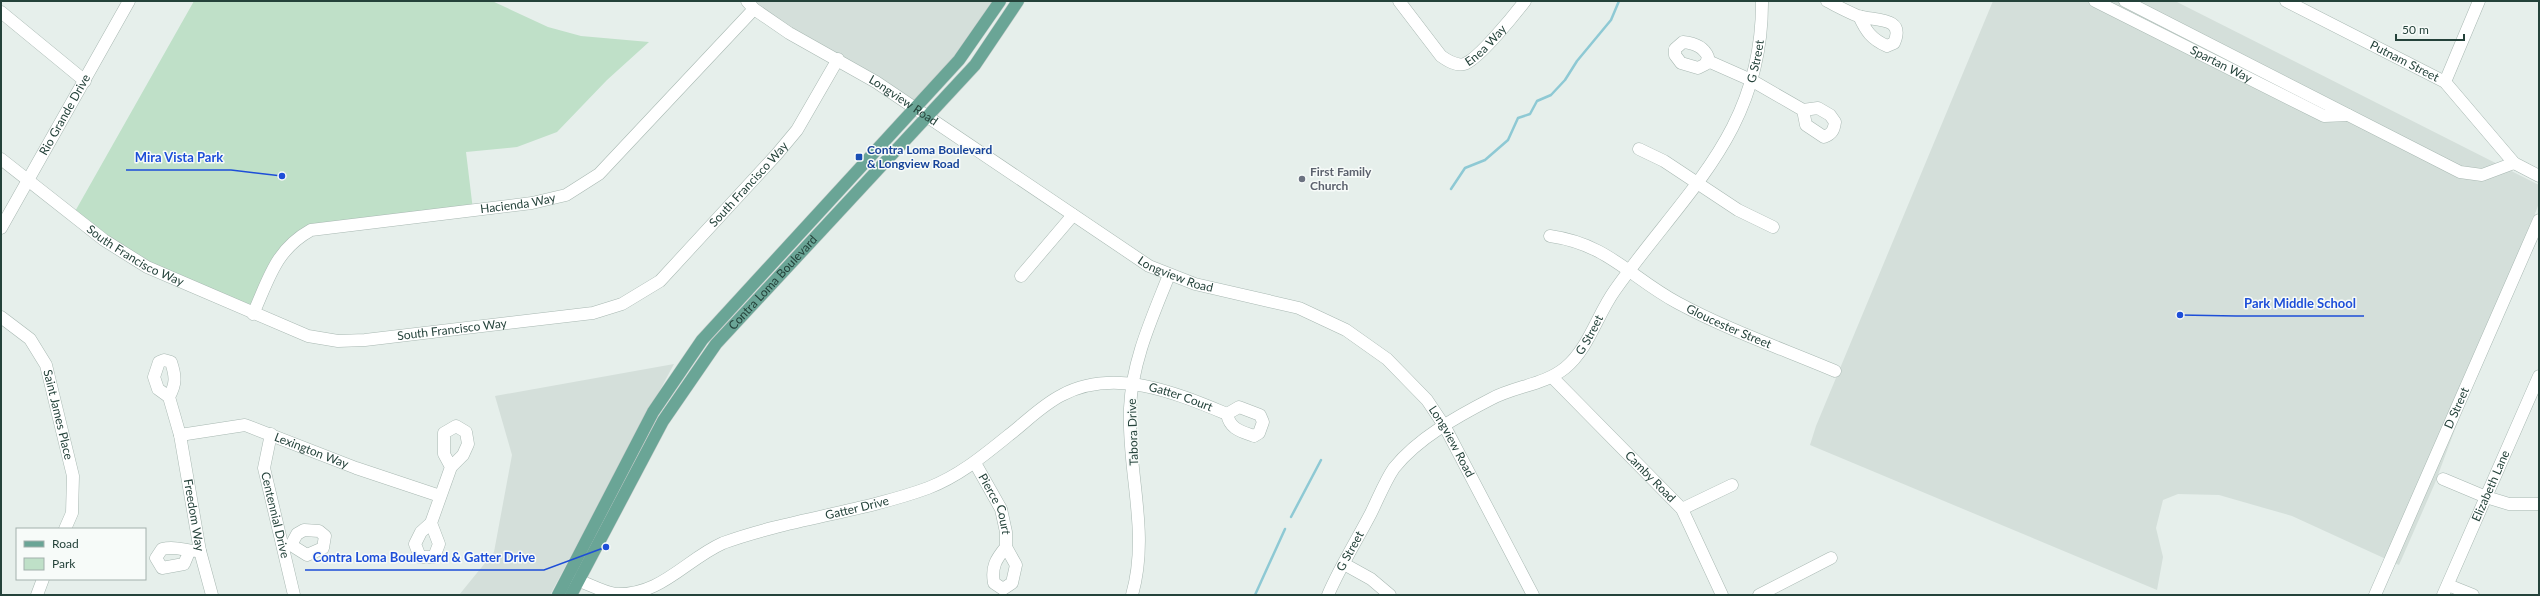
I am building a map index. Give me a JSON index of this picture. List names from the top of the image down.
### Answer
{
  "streets": {
    "main road": ["Contra Loma Boulevard"],
    "street": [
      "Enea Way",
      "G Street",
      "Putnam Street",
      "Spartan Way",
      "Longview Road",
      "Rio Grande Drive",
      "South Francisco Way",
      "Hacienda Way",
      "Gloucester Street",
      "Gatter Court",
      "D Street",
      "Saint James Place",
      "Tabora Drive",
      "Lexington Way",
      "Camby Road",
      "Elizabeth Lane",
      "Pierce Court",
      "Gatter Drive",
      "Freedom Way",
      "Centennial Drive"
    ]
  },
  "crossings": [
    ["G Street", "Longview Road"],
    ["G Street", "Gloucester Street"],
    ["G Street", "Camby Road"],
    ["Putnam Street", "Spartan Way"],
    ["Longview Road", "South Francisco Way"],
    ["Longview Road", "Hacienda Way"],
    ["Longview Road", "Contra Loma Boulevard"],
    ["Longview Road", "Tabora Drive"],
    ["Rio Grande Drive", "South Francisco Way"],
    ["South Francisco Way", "Hacienda Way"],
    ["Contra Loma Boulevard", "Gatter Drive"],
    ["Gatter Court", "Tabora Drive"],
    ["Gatter Court", "Gatter Drive"],
    ["Tabora Drive", "Gatter Drive"],
    ["Lexington Way", "Freedom Way"],
    ["Lexington Way", "Centennial Drive"],
    ["Pierce Court", "Gatter Drive"]
  ],
  "places": {
    "transit": ["Contra Loma Boulevard & Longview Road"],
    "other": [
      "Mira Vista Park",
      "First Family Church",
      "Park Middle School",
      "Contra Loma Boulevard & Gatter Drive"
    ]
  },
  "legend": ["Road", "Park"],
  "scale_bar": "50 m"
}
